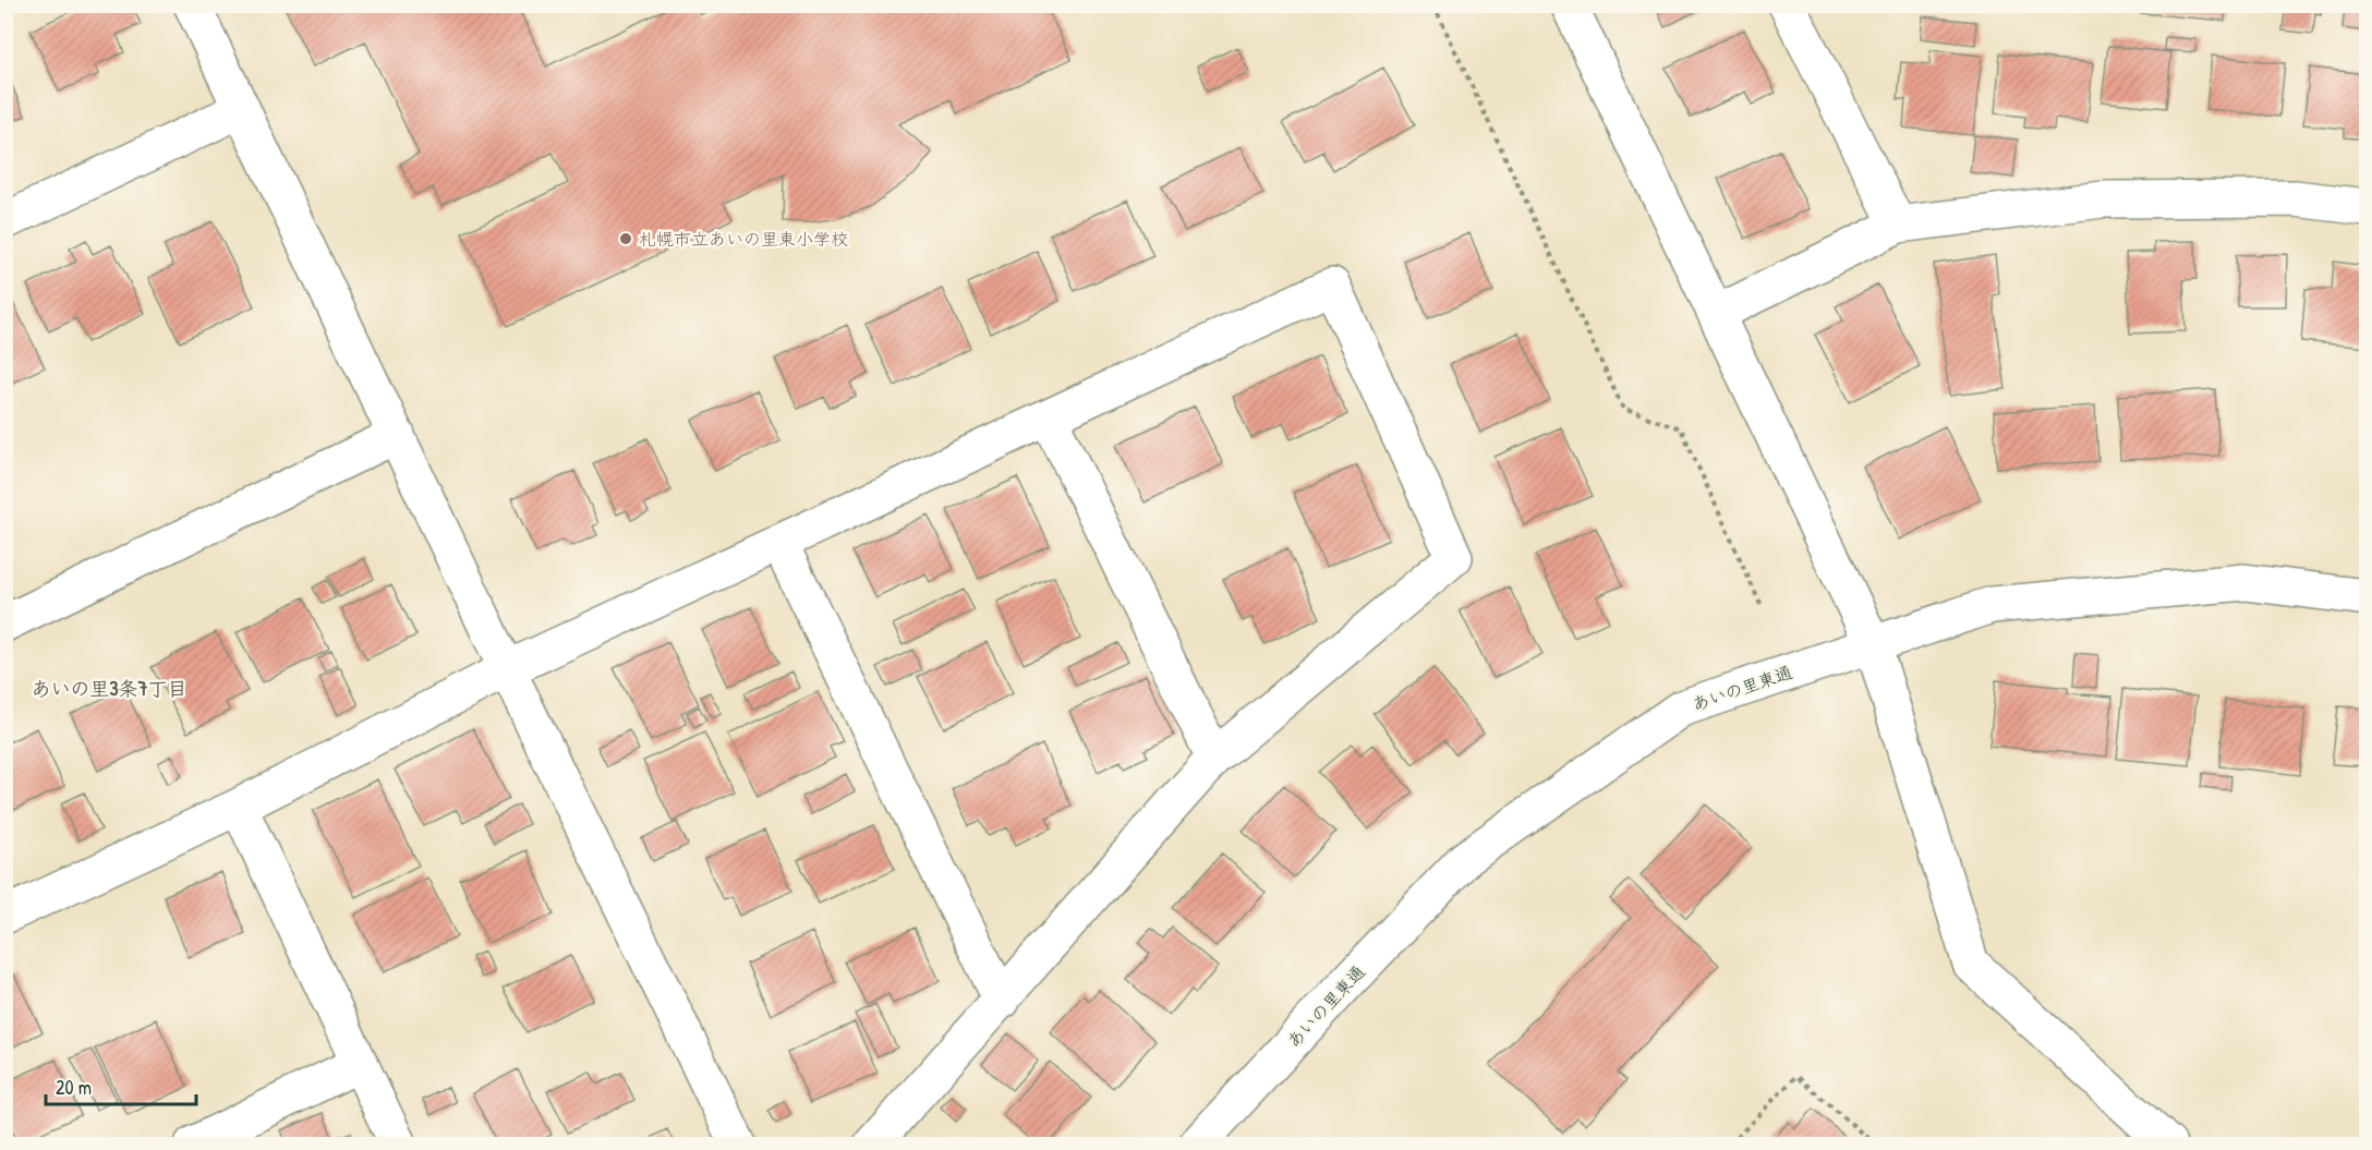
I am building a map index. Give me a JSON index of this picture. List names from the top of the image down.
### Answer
{
  "streets": {
    "street": ["あいの里東通"]
  },
  "districts": ["あいの里3条7丁目"],
  "places": ["札幌市立あいの里東小学校"],
  "scale_bar": "20 m"
}
